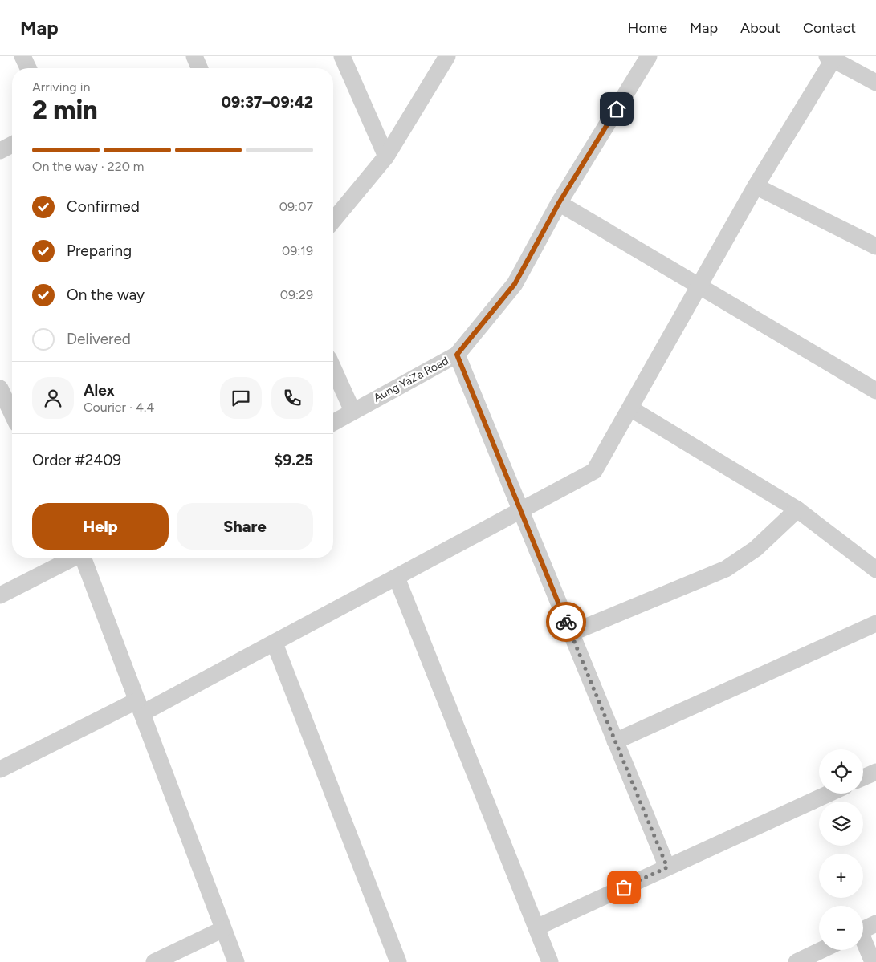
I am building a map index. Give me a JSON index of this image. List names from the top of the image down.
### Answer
{
  "streets": {
    "street": ["Aung YaZa Road"]
  },
  "page": {
    "header": "Map",
    "nav": [
      "Home",
      "Map",
      "About",
      "Contact"
    ],
    "heading": ["2 min", "Arriving in", "09:37–09:42"],
    "panel": [
      "Alex",
      "Courier · 4.4",
      "Order #2409",
      "$9.25"
    ],
    "bar": "On the way · 220 m",
    "list": [
      ["Confirmed", "09:07"],
      ["Preparing", "09:19"],
      ["On the way", "09:29"],
      "Delivered"
    ],
    "buttons": ["Help", "Share"],
    "map_buttons": ["+", "−"]
  }
}
